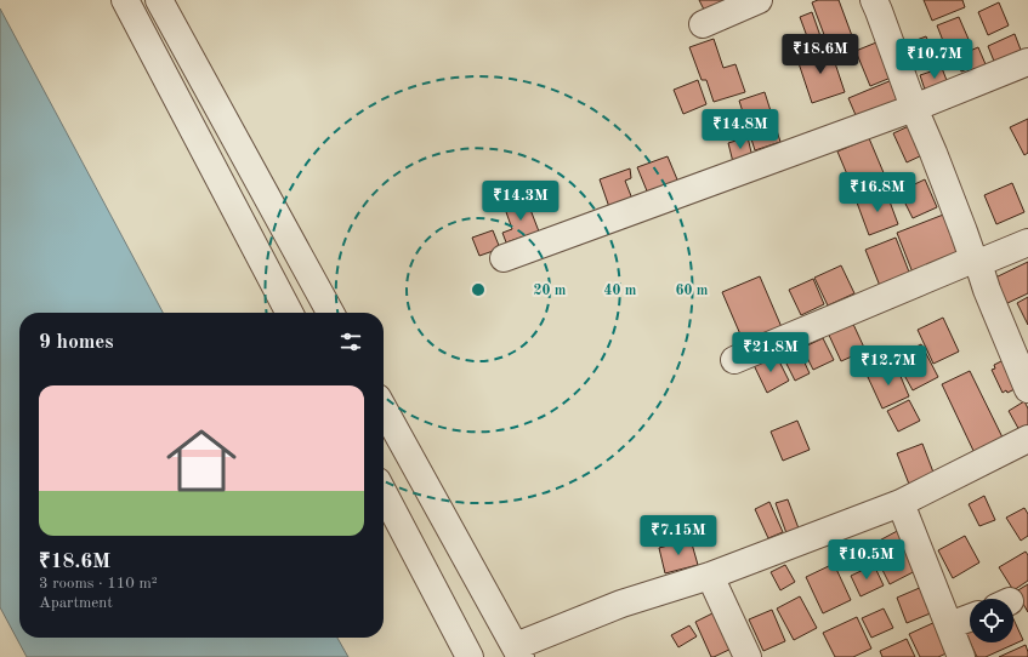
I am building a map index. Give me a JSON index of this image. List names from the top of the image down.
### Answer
{
  "page": {
    "price": [
      "₹18.6M",
      "₹10.7M",
      "₹14.8M",
      "₹16.8M",
      "₹14.3M",
      "₹21.8M",
      "₹12.7M",
      "₹7.15M",
      "₹10.5M"
    ],
    "heading": "9 homes",
    "list": [
      {
        "name": "₹18.6M",
        "note": "3 rooms · 110 m² · Apartment"
      }
    ]
  },
  "rings": ["20 m", "40 m", "60 m"]
}
